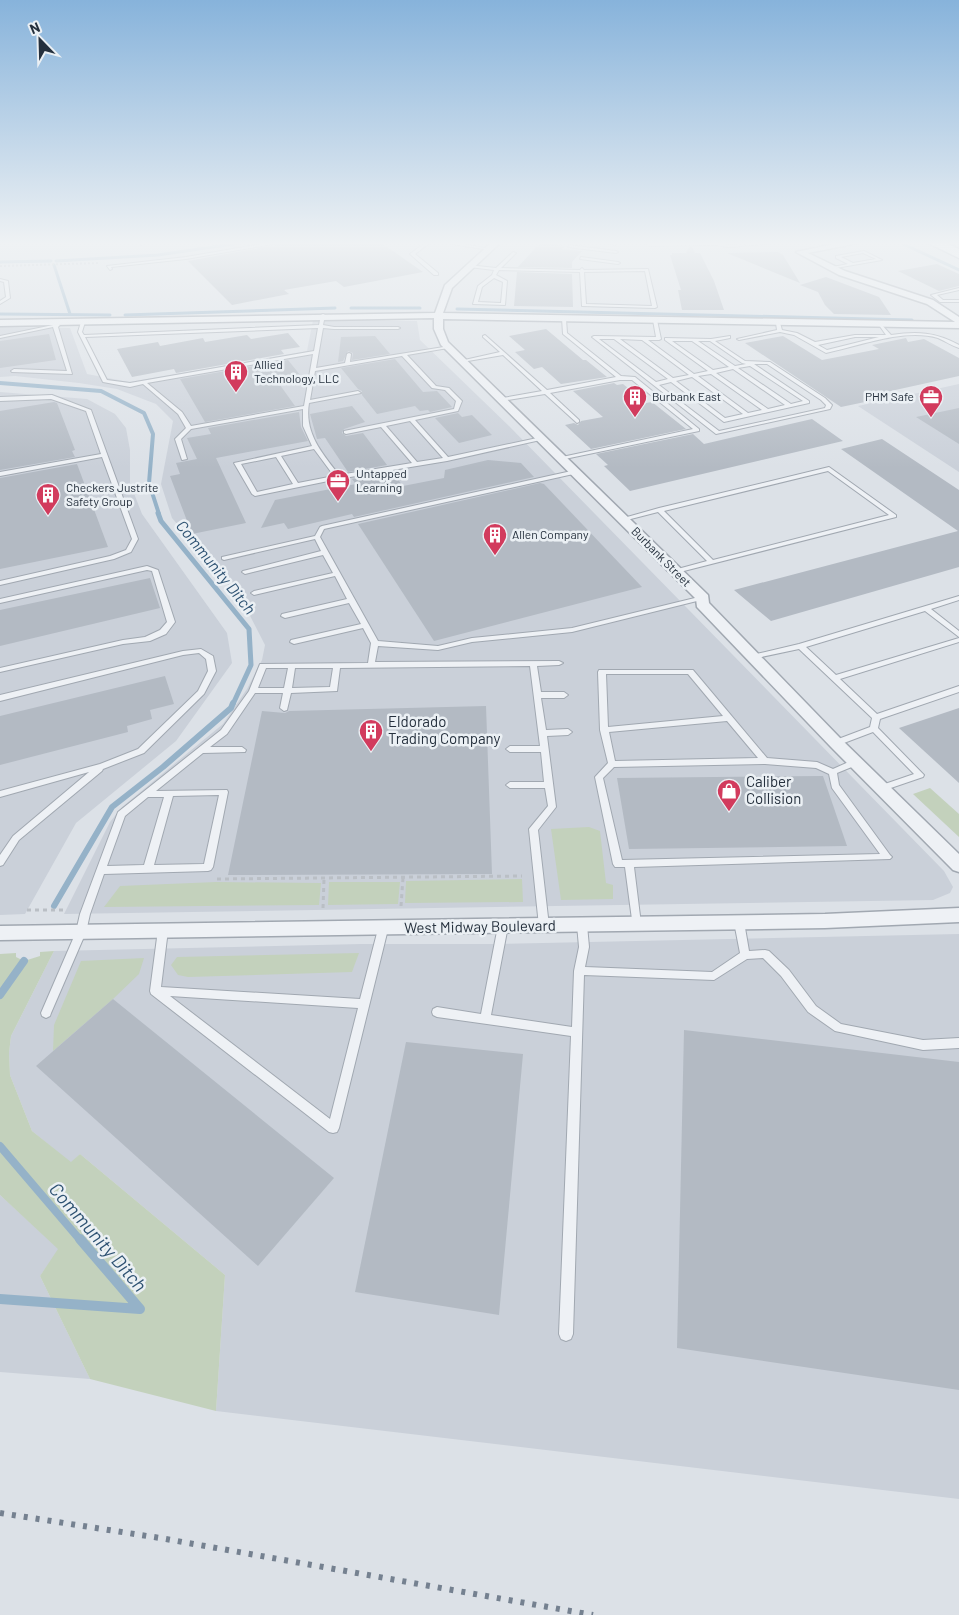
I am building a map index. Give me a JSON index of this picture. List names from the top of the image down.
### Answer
{
  "streets": {
    "street": ["Burbank Street", "West Midway Boulevard"]
  },
  "water": ["Community Ditch"],
  "places": {
    "building": [
      "Allied Technology, LLC",
      "Burbank East",
      "Checkers Justrite Safety Group",
      "Allen Company",
      "Eldorado Trading Company"
    ],
    "office": ["PHM Safe", "Untapped Learning"],
    "shop": ["Caliber Collision"]
  },
  "north": "top left"
}
